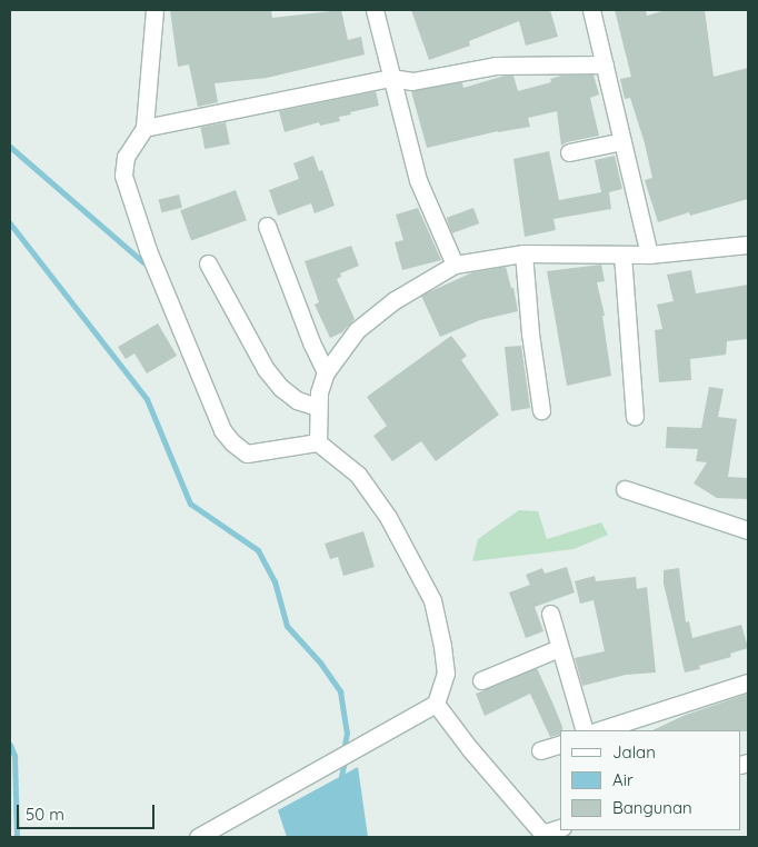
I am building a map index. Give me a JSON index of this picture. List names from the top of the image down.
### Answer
{
  "legend": ["Jalan", "Air", "Bangunan"],
  "scale_bar": "50 m"
}
